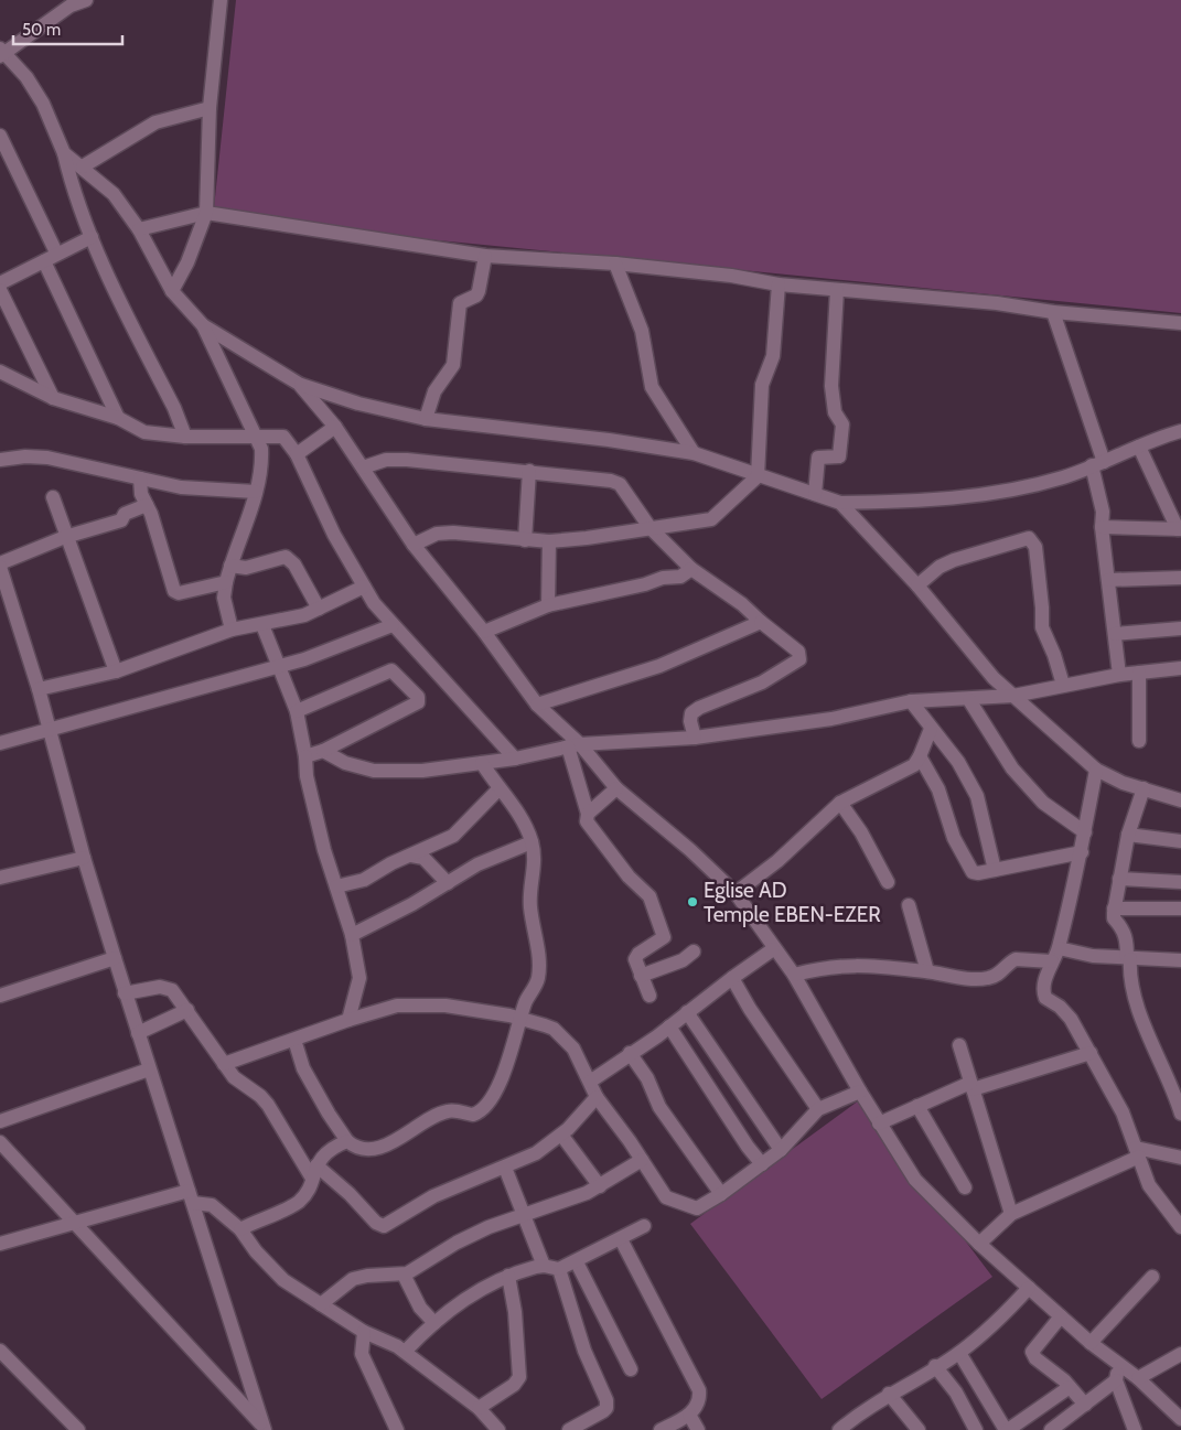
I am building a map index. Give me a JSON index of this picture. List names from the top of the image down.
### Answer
{
  "places": ["Eglise AD Temple EBEN-EZER"],
  "scale_bar": "50 m"
}
